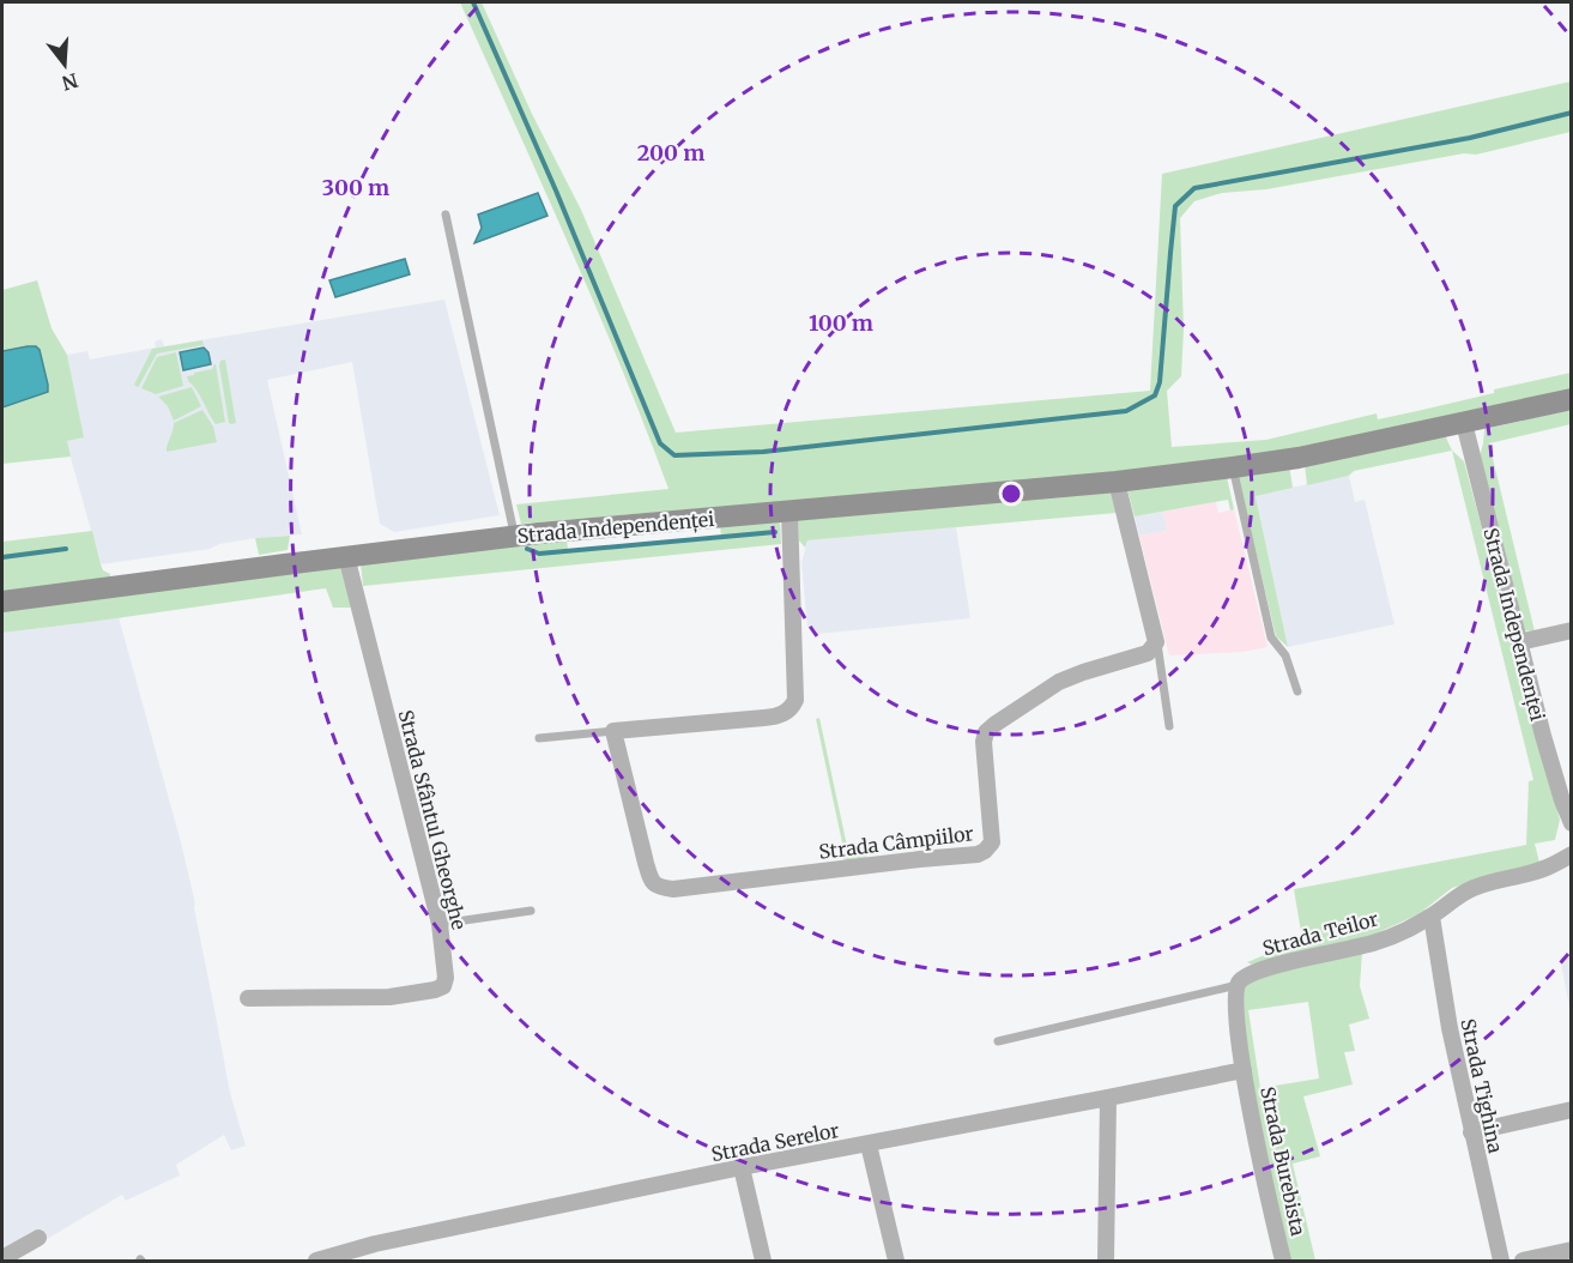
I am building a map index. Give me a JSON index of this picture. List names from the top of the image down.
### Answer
{
  "streets": {
    "main road": ["Strada Independenței"],
    "street": [
      "Strada Sfântul Gheorghe",
      "Strada Câmpiilor",
      "Strada Teilor",
      "Strada Tighina",
      "Strada Serelor",
      "Strada Burebista"
    ]
  },
  "crossings": [
    ["Strada Independenței", "Strada Sfântul Gheorghe"],
    ["Strada Teilor", "Strada Tighina"],
    ["Strada Serelor", "Strada Burebista"]
  ],
  "north": "bottom",
  "rings": ["200 m", "300 m", "100 m"]
}
